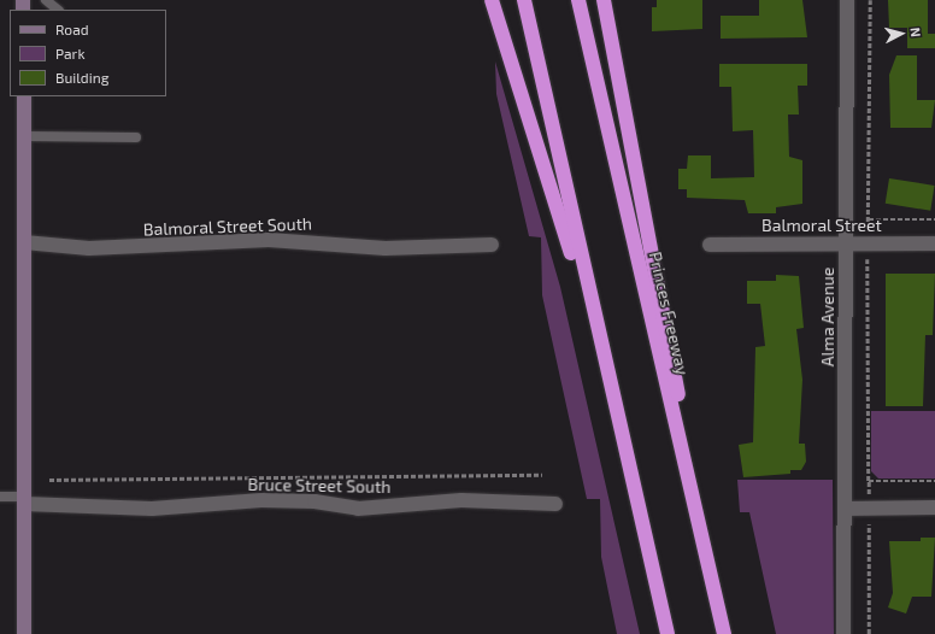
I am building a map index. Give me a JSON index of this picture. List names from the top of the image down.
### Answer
{
  "streets": {
    "highway": ["Princes Freeway"],
    "street": [
      "Balmoral Street",
      "Balmoral Street South",
      "Alma Avenue",
      "Bruce Street South"
    ]
  },
  "crossings": [
    ["Balmoral Street", "Alma Avenue"]
  ],
  "legend": ["Road", "Park", "Building"],
  "north": "right"
}
